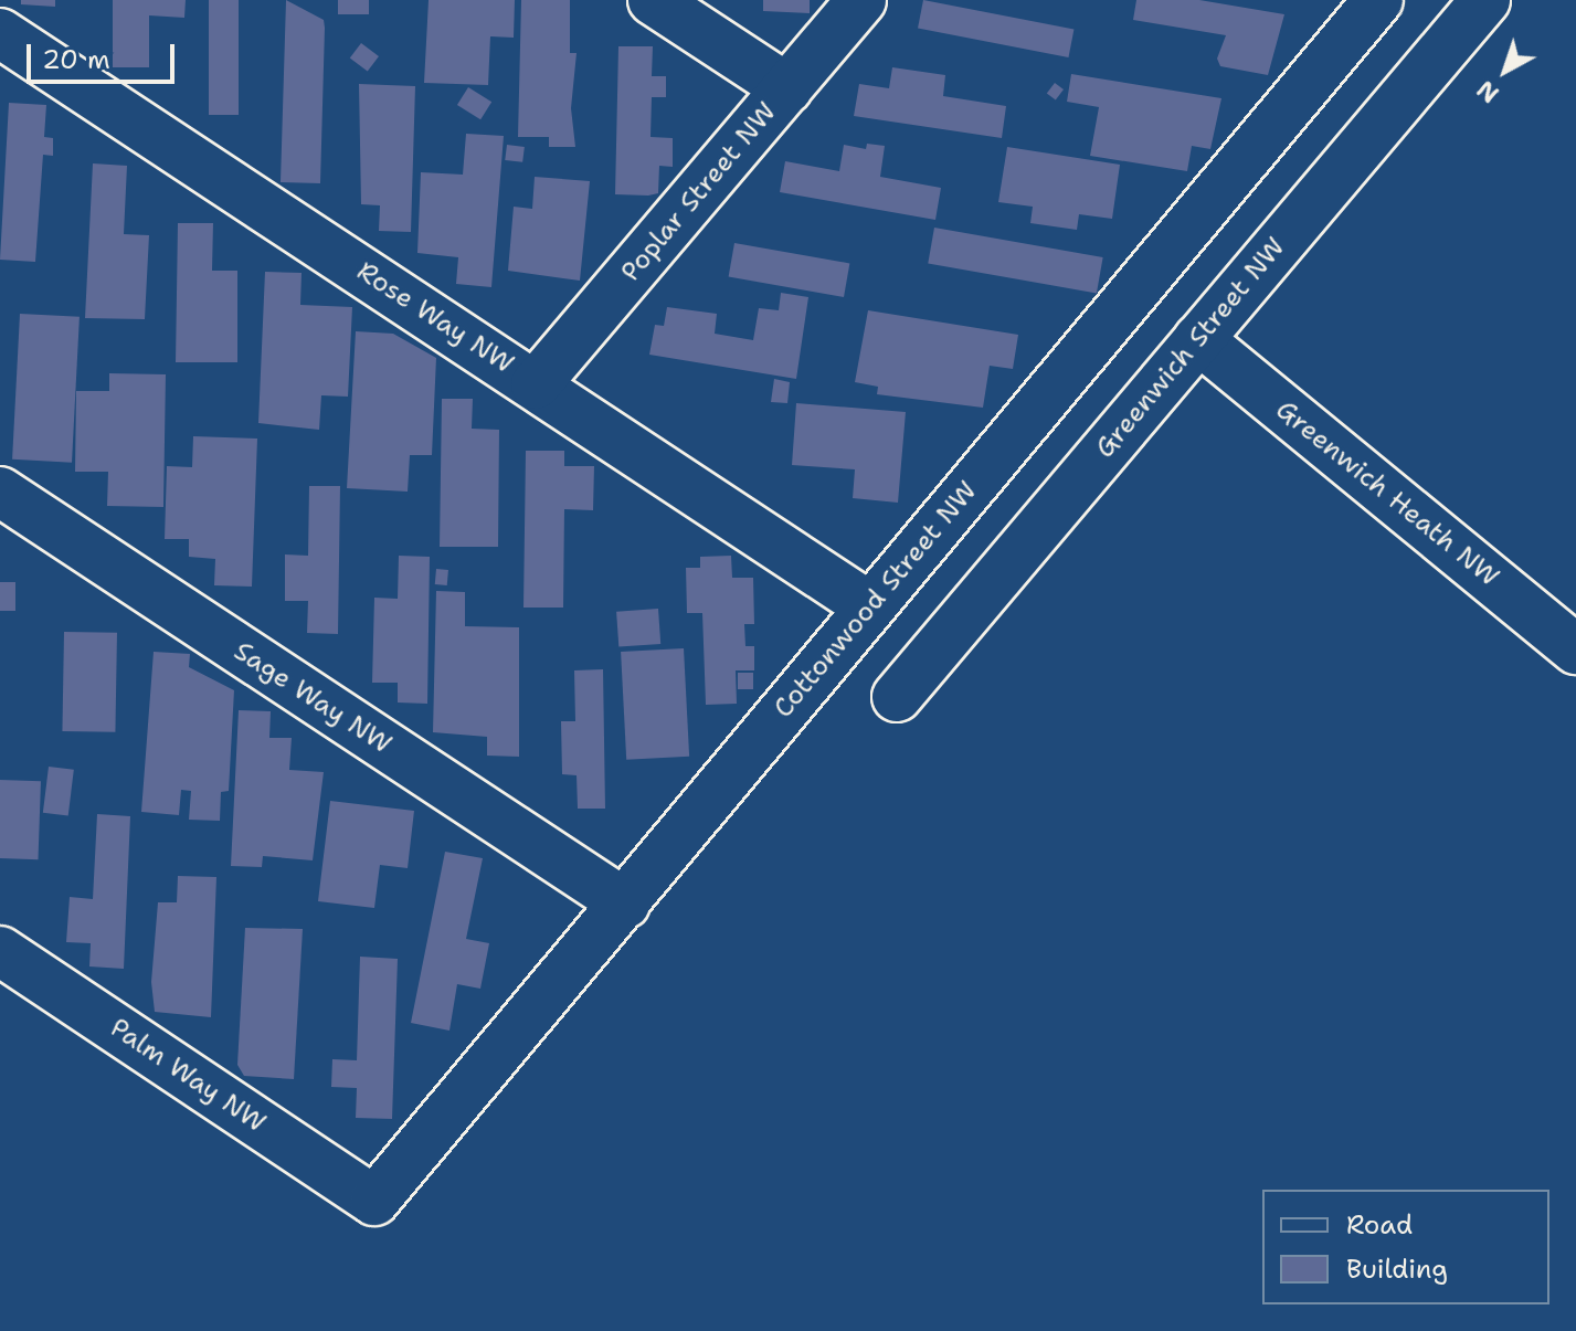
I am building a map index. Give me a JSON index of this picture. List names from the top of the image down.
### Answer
{
  "streets": {
    "street": [
      "Poplar Street NW",
      "Rose Way NW",
      "Greenwich Street NW",
      "Greenwich Heath NW",
      "Cottonwood Street NW",
      "Sage Way NW",
      "Palm Way NW"
    ]
  },
  "crossings": [
    ["Poplar Street NW", "Rose Way NW"],
    ["Rose Way NW", "Cottonwood Street NW"],
    ["Greenwich Street NW", "Greenwich Heath NW"],
    ["Cottonwood Street NW", "Sage Way NW"],
    ["Cottonwood Street NW", "Palm Way NW"]
  ],
  "legend": ["Road", "Building"],
  "scale_bar": "20 m",
  "north": "bottom left"
}
